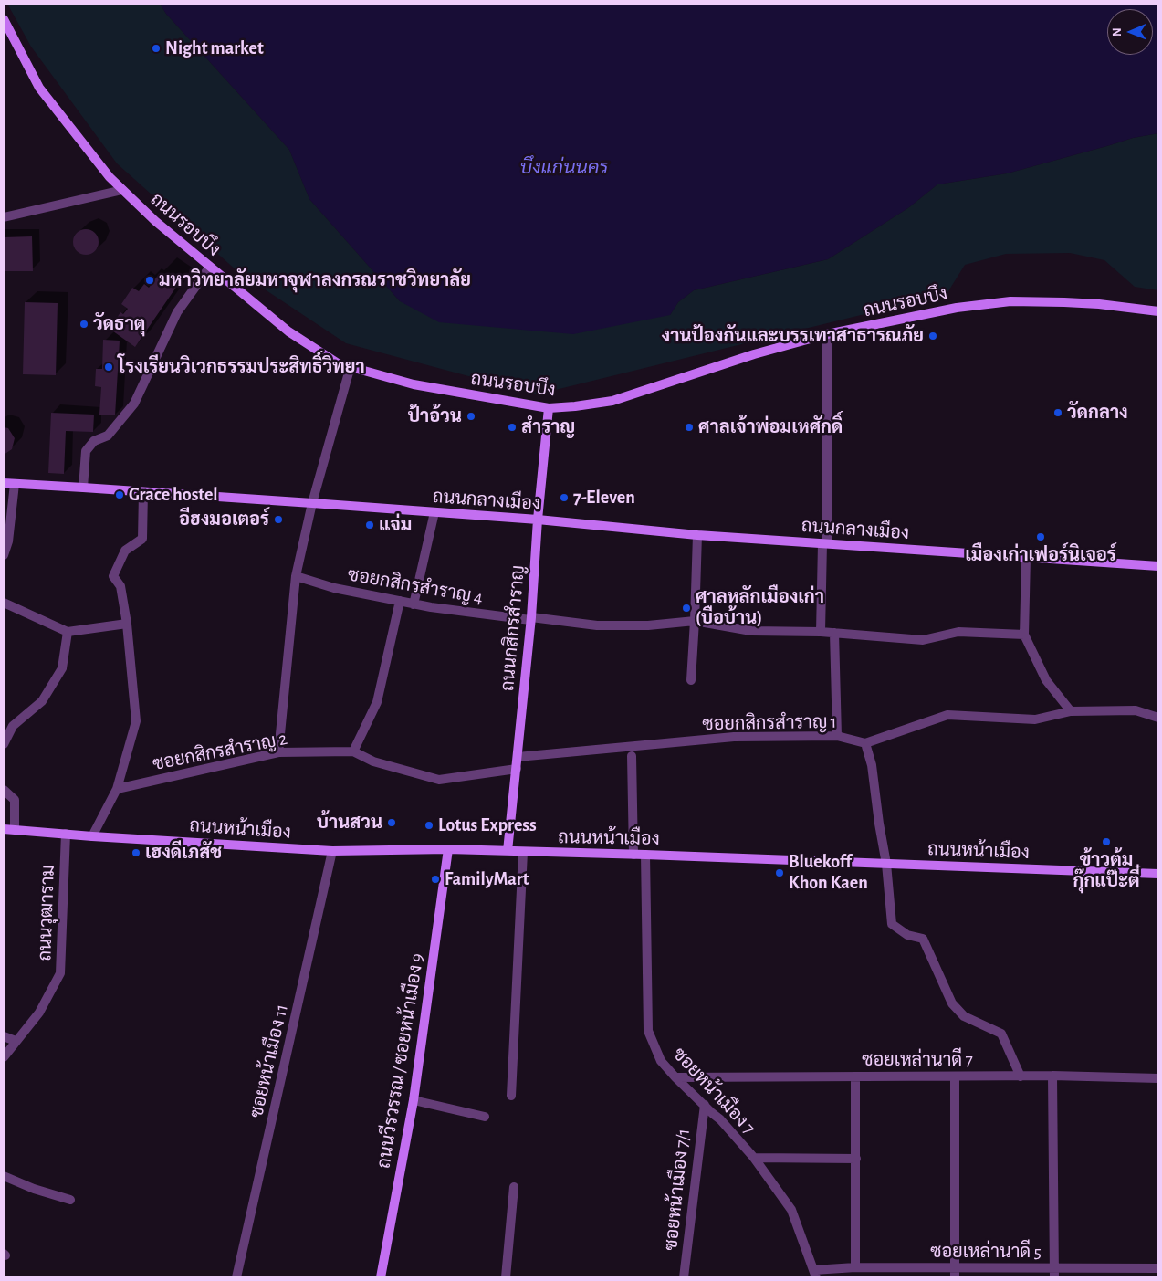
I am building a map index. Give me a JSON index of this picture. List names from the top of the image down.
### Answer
{
  "streets": {
    "street": [
      "ถนนรอบบึง",
      "ถนนกลางเมือง",
      "ซอยกสิกรสำราญ 4",
      "ถนนกสิกรสำราญ",
      "ซอยกสิกรสำราญ 1",
      "ซอยกสิกรสำราญ 2",
      "ถนนหน้าเมือง",
      "ถนนวุฒาราม",
      "ซอยเหล่านาดี 7",
      "ซอยหน้าเมือง 11",
      "ถนนวีรวรรณ / ซอยหน้าเมือง 9",
      "ซอยหน้าเมือง 7",
      "ซอยหน้าเมือง 7/1",
      "ซอยเหล่านาดี 5"
    ]
  },
  "crossings": [
    ["ถนนรอบบึง", "ถนนกสิกรสำราญ"],
    ["ถนนกลางเมือง", "ถนนกสิกรสำราญ"],
    ["ซอยกสิกรสำราญ 4", "ถนนกสิกรสำราญ"],
    ["ถนนกสิกรสำราญ", "ซอยกสิกรสำราญ 1"],
    ["ถนนกสิกรสำราญ", "ซอยกสิกรสำราญ 2"],
    ["ถนนกสิกรสำราญ", "ถนนหน้าเมือง"],
    ["ถนนหน้าเมือง", "ถนนวุฒาราม"],
    ["ถนนหน้าเมือง", "ซอยหน้าเมือง 11"],
    ["ถนนหน้าเมือง", "ถนนวีรวรรณ / ซอยหน้าเมือง 9"],
    ["ถนนหน้าเมือง", "ซอยหน้าเมือง 7"],
    ["ซอยเหล่านาดี 7", "ซอยหน้าเมือง 7"],
    ["ซอยหน้าเมือง 7", "ซอยหน้าเมือง 7/1"],
    ["ซอยหน้าเมือง 7", "ซอยเหล่านาดี 5"]
  ],
  "water": ["บึงแก่นนคร"],
  "places": [
    "Night market",
    "มหาวิทยาลัยมหาจุฬาลงกรณราชวิทยาลัย",
    "วัดธาตุ",
    "งานป้องกันและบรรเทาสาธารณภัย",
    "โรงเรียนวิเวกธรรมประสิทธิ์วิทยา",
    "วัดกลาง",
    "ป้าอ้วน",
    "สำราญ",
    "ศาลเจ้าพ่อมเหศักดิ์",
    "Grace hostel",
    "7-Eleven",
    "อีฮงมอเตอร์",
    "แจ่ม",
    "เมืองเก่าเฟอร์นิเจอร์",
    "ศาลหลักเมืองเก่า (บือบ้าน)",
    "บ้านสวน",
    "Lotus Express",
    "ข้าวต้ม กุ๊กแป๊ะตี๋",
    "เฮงดีเภสัช",
    "Bluekoff Khon Kaen",
    "FamilyMart"
  ],
  "north": "left"
}
